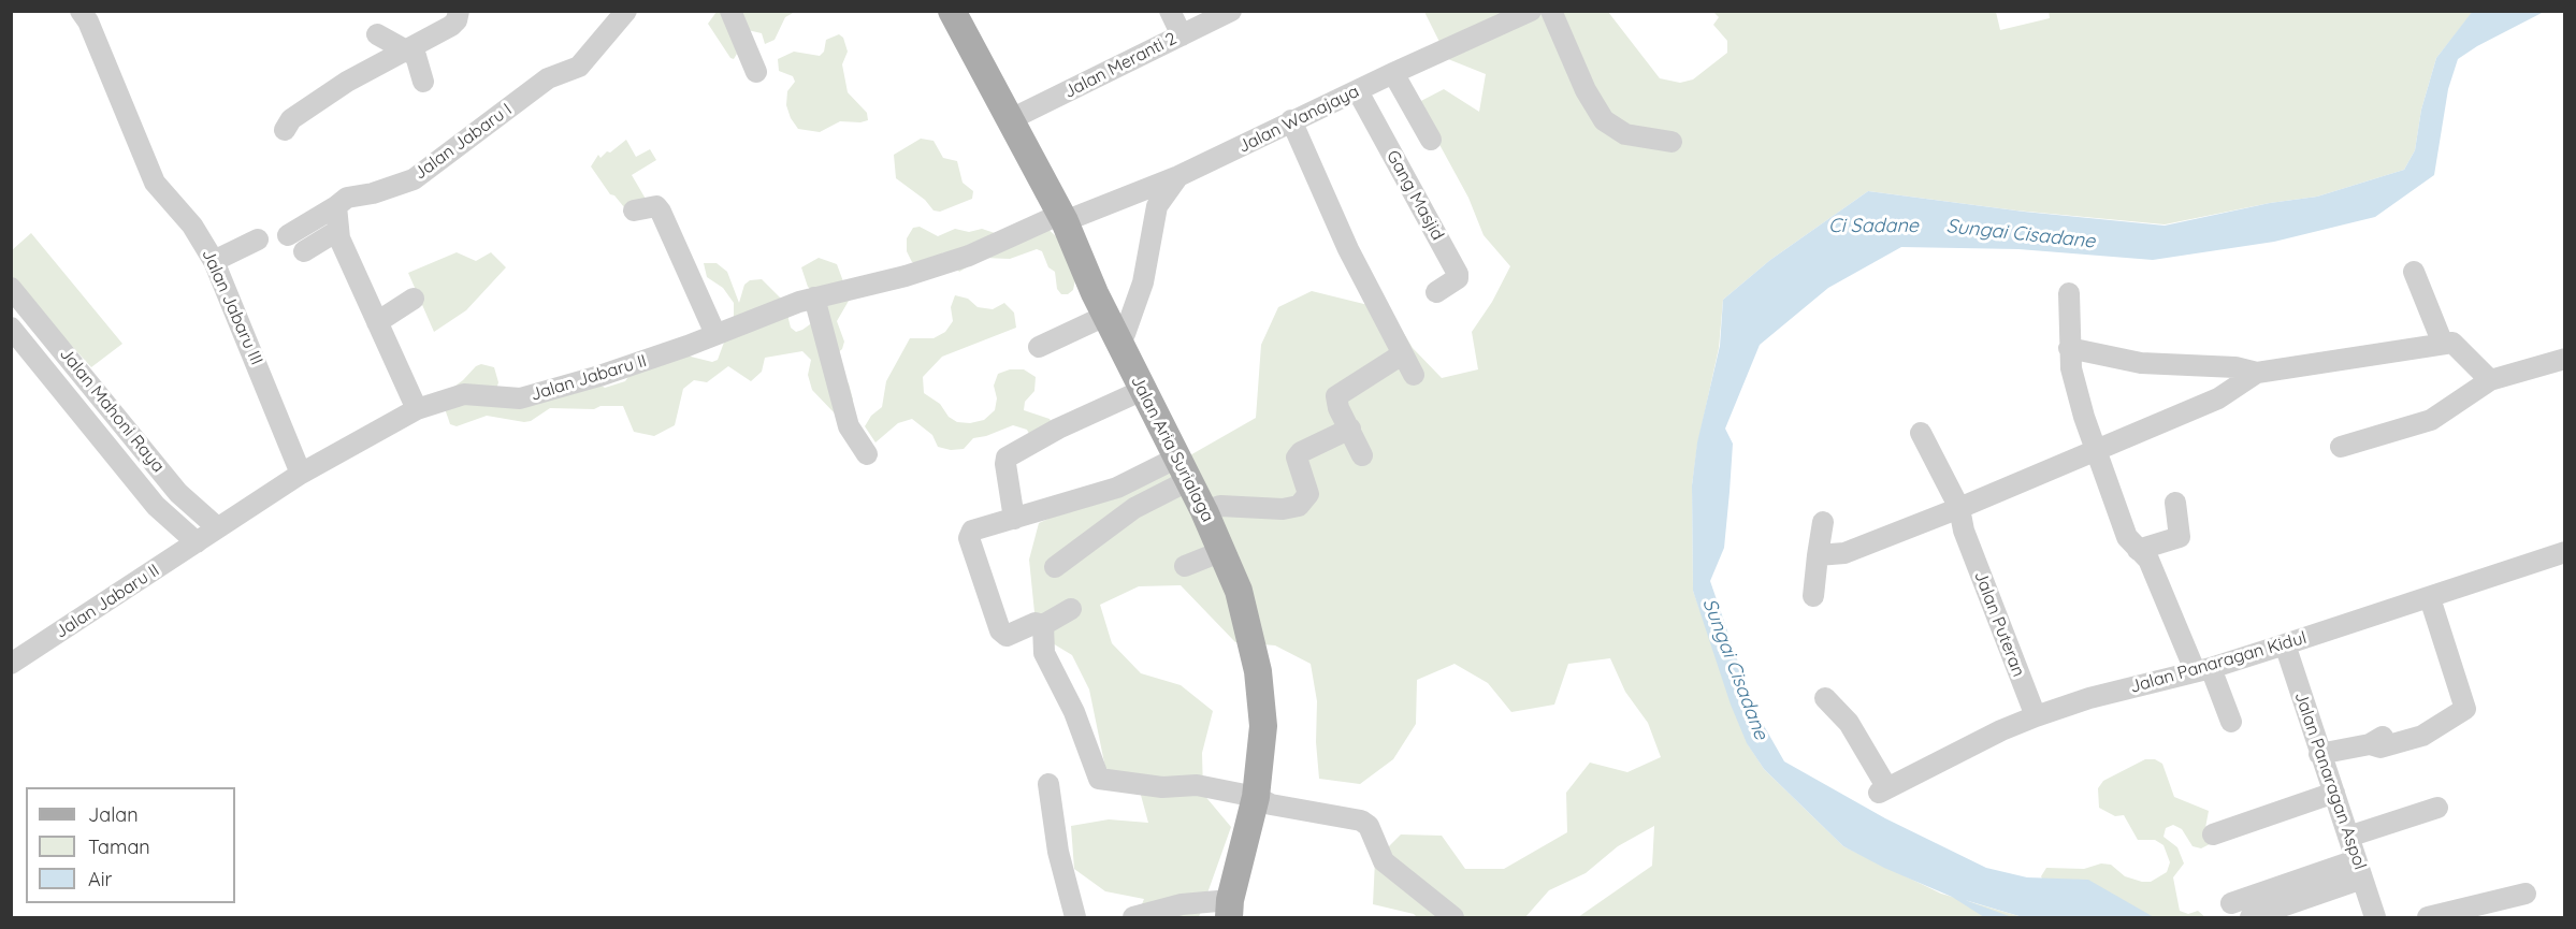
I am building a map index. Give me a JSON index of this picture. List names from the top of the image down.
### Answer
{
  "streets": {
    "main road": ["Jalan Aria Surialaga"],
    "street": [
      "Jalan Meranti 2",
      "Jalan Wanajaya",
      "Jalan Jabaru I",
      "Gang Masjid",
      "Jalan Jabaru III",
      "Jalan Jabaru II",
      "Jalan Mahoni Raya",
      "Jalan Puteran",
      "Jalan Panaragan Kidul",
      "Jalan Panaragan Aspol"
    ]
  },
  "crossings": [
    ["Jalan Meranti 2", "Jalan Aria Surialaga"],
    ["Jalan Wanajaya", "Gang Masjid"],
    ["Jalan Wanajaya", "Jalan Jabaru II"],
    ["Jalan Wanajaya", "Jalan Aria Surialaga"],
    ["Jalan Jabaru III", "Jalan Jabaru II"],
    ["Jalan Jabaru II", "Jalan Mahoni Raya"],
    ["Jalan Jabaru II", "Jalan Aria Surialaga"],
    ["Jalan Puteran", "Jalan Panaragan Kidul"],
    ["Jalan Panaragan Kidul", "Jalan Panaragan Aspol"]
  ],
  "water": ["Ci Sadane", "Sungai Cisadane"],
  "legend": ["Jalan", "Taman", "Air"]
}
